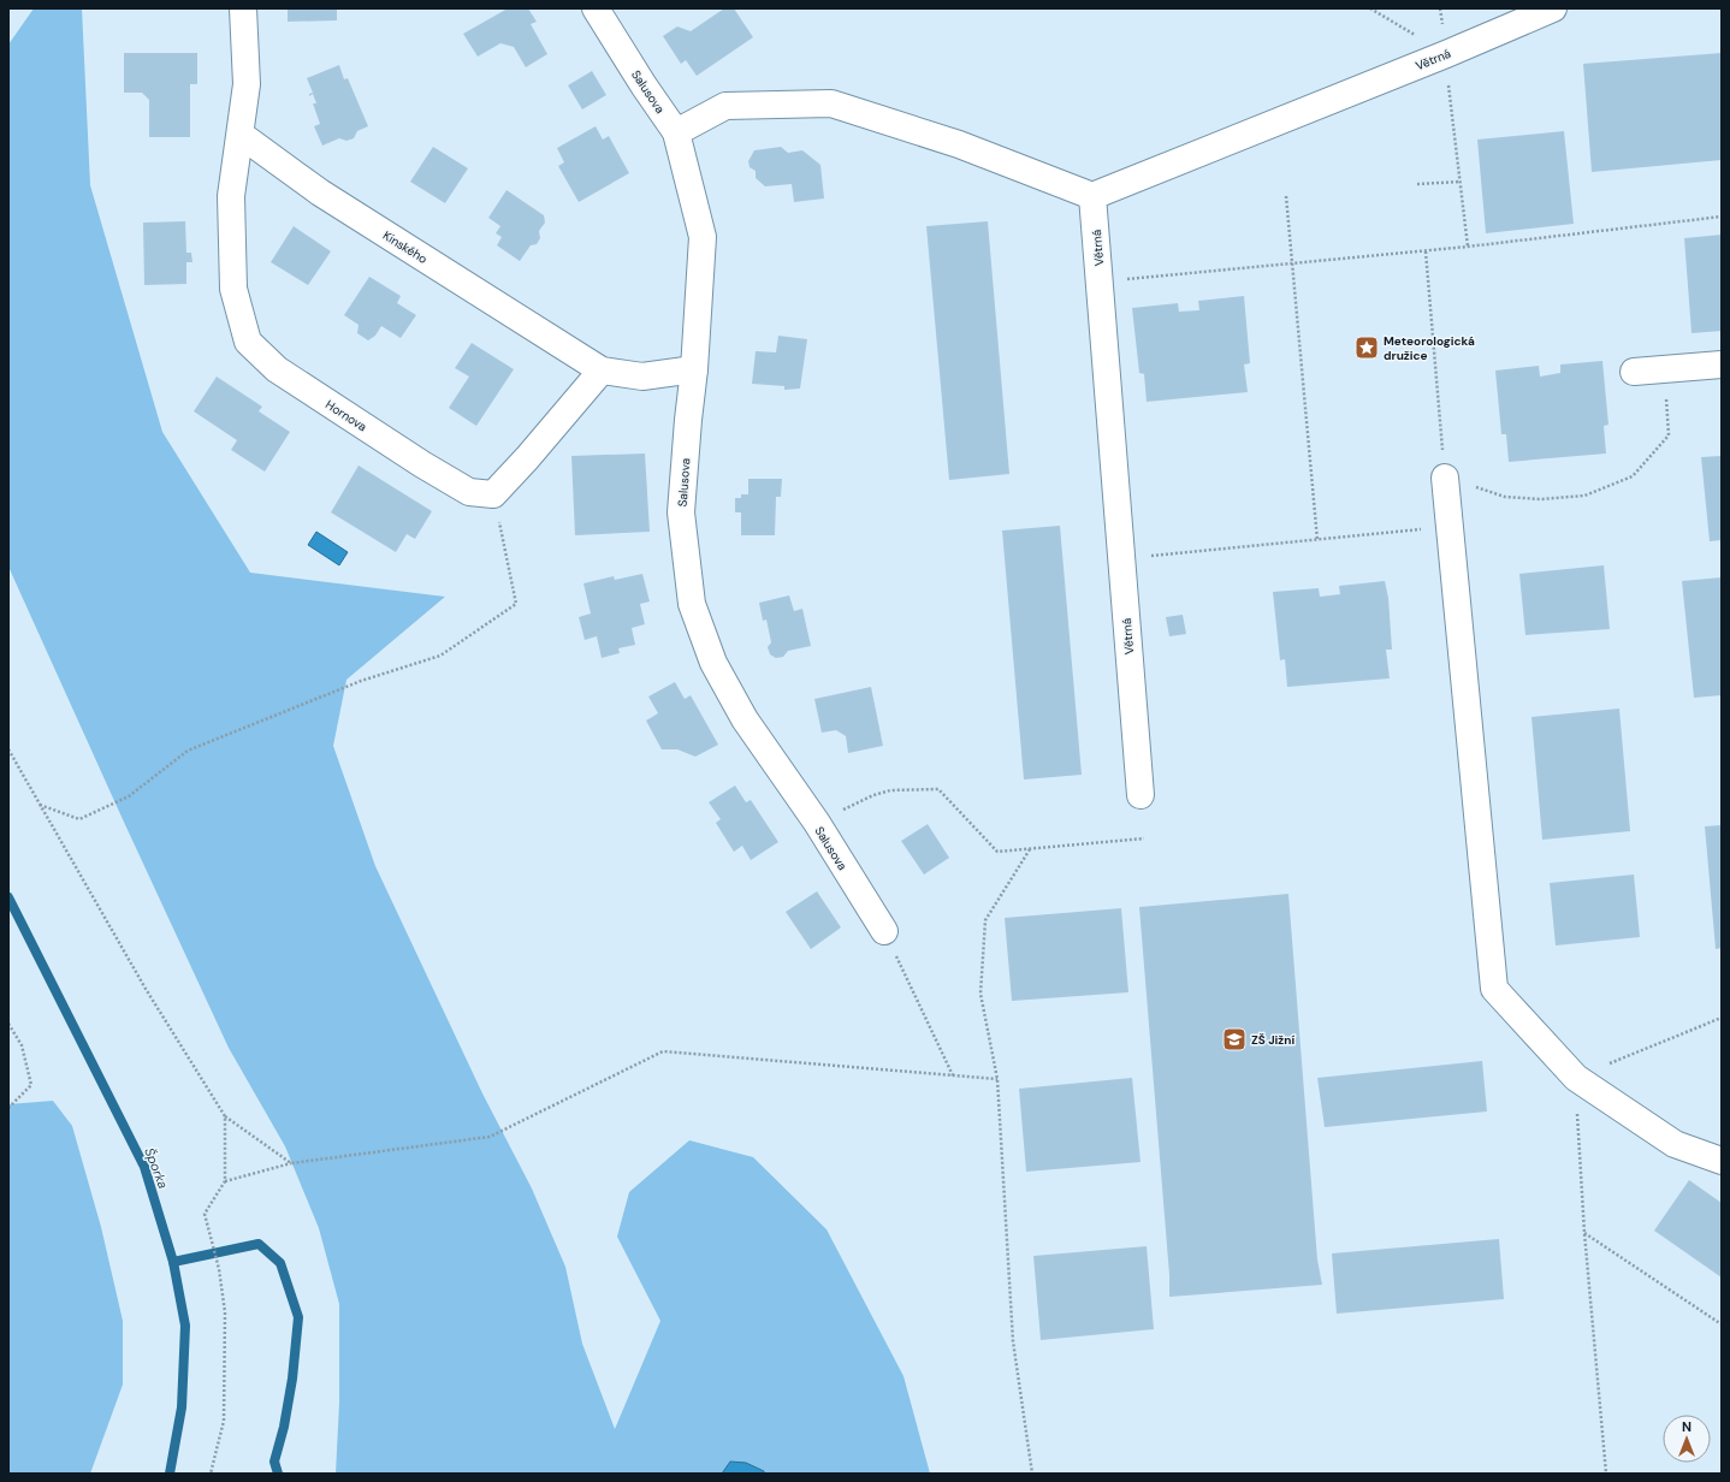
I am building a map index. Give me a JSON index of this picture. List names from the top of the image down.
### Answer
{
  "streets": {
    "street": [
      "Větrná",
      "Salusova",
      "Kinského",
      "Hornova"
    ]
  },
  "crossings": [
    ["Salusova", "Kinského"],
    ["Kinského", "Hornova"]
  ],
  "water": ["Šporka"],
  "places": {
    "place": ["Meteorologická družice"],
    "school or university": ["ZŠ Jižní"]
  },
  "north": "top"
}
